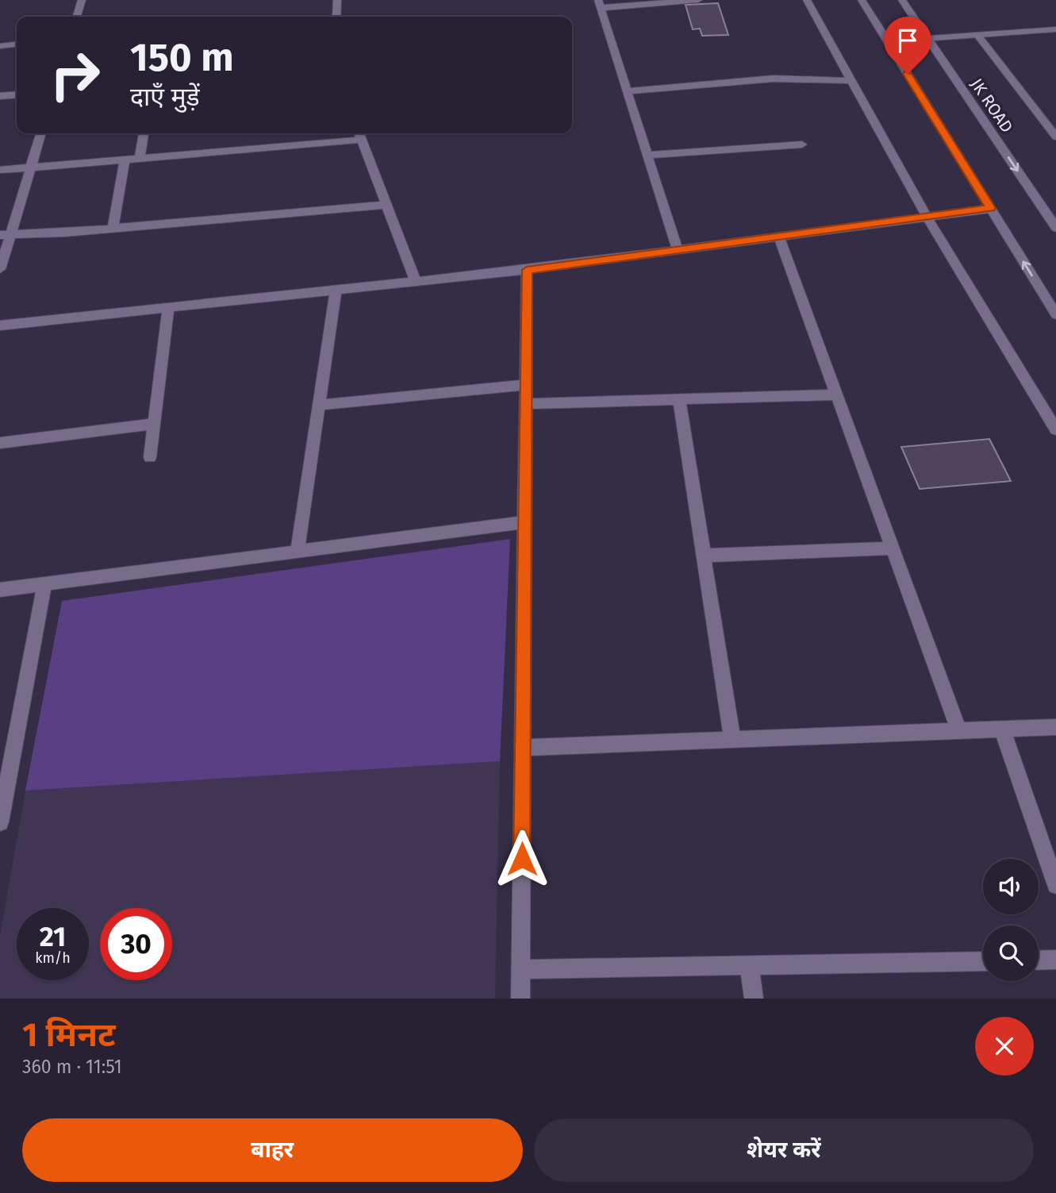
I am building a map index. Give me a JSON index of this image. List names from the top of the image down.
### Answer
{
  "streets": {
    "street": ["JK ROAD"]
  },
  "page": {
    "turn": ["150 m", "दाएँ मुड़ें"],
    "speed": "21 km/h",
    "limit": "30",
    "heading": ["1 मिनट", "360 m · 11:51"],
    "buttons": ["बाहर", "शेयर करें"]
  }
}
